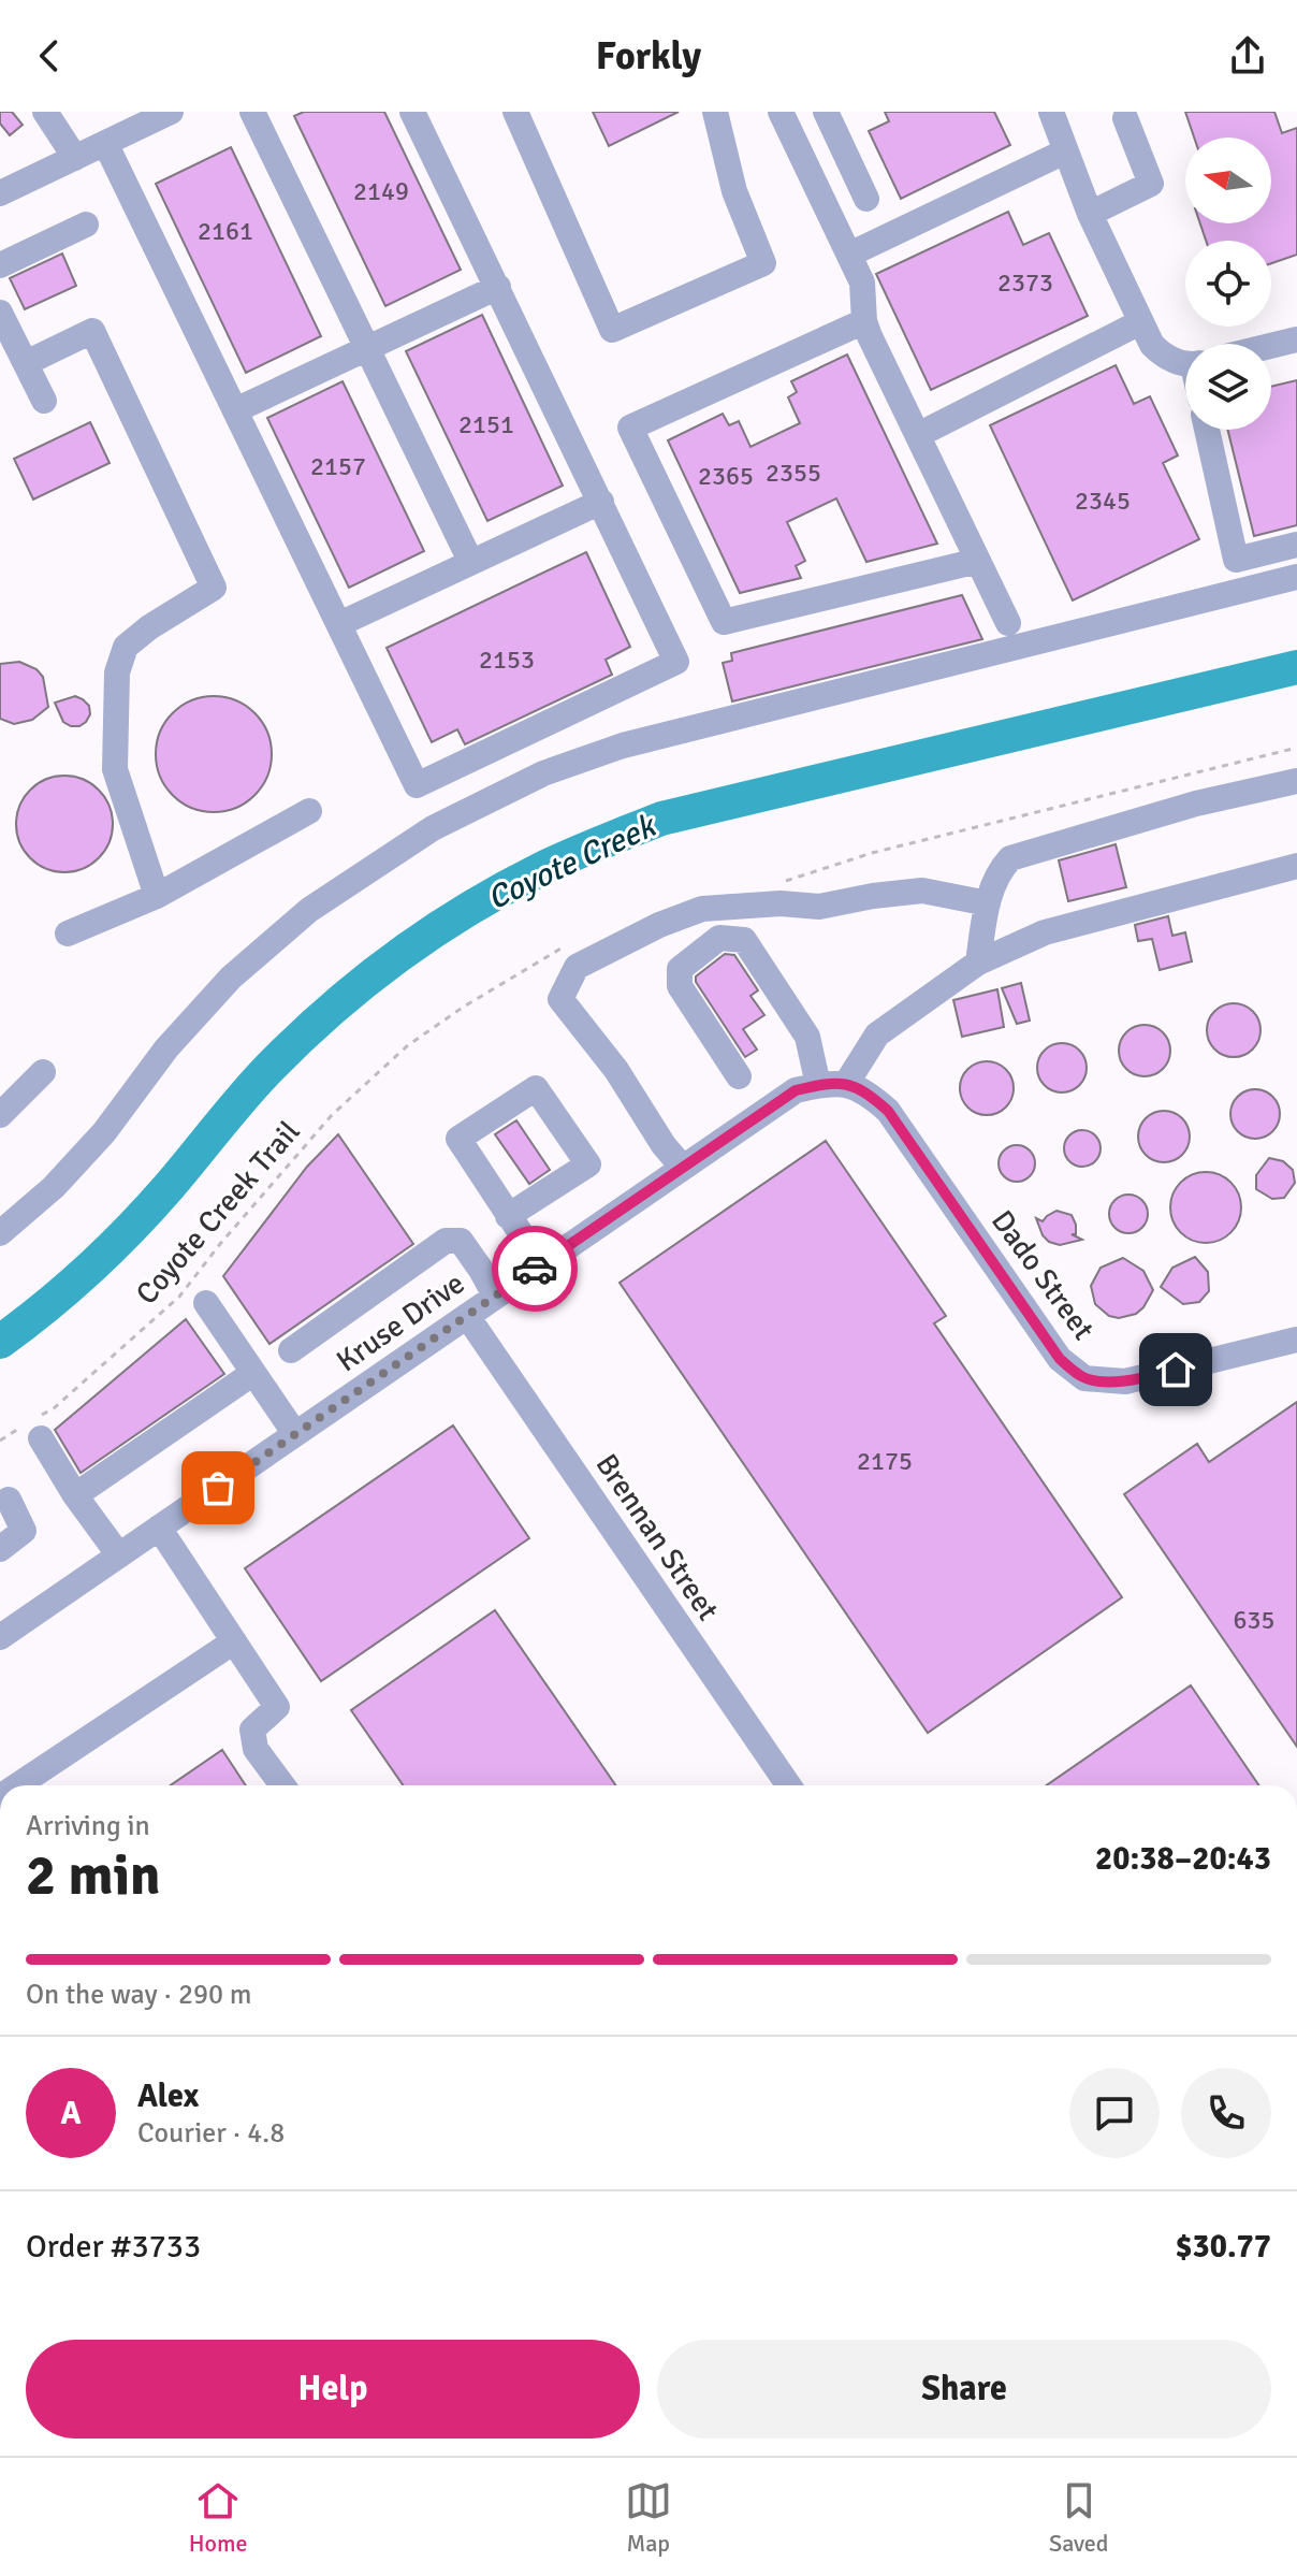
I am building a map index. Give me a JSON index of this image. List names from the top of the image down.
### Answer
{
  "streets": {
    "street": ["Dado Street", "Kruse Drive", "Brennan Street"],
    "path": ["Coyote Creek Trail"]
  },
  "crossings": [
    ["Dado Street", "Kruse Drive"],
    ["Kruse Drive", "Brennan Street"]
  ],
  "water": ["Coyote Creek"],
  "house_numbers": [
    "2149",
    "2161",
    "2373",
    "2151",
    "2157",
    "2355",
    "2365",
    "2345",
    "2153",
    "2175",
    "635"
  ],
  "north": "left",
  "page": {
    "header": "Forkly",
    "heading": ["2 min", "Arriving in", "20:38–20:43"],
    "panel": [
      "Alex",
      "Courier · 4.8",
      "Order #3733",
      "$30.77"
    ],
    "bar": "On the way · 290 m",
    "round": "A",
    "buttons": ["Help", "Share"],
    "tabs": ["Home", "Map", "Saved"]
  }
}
